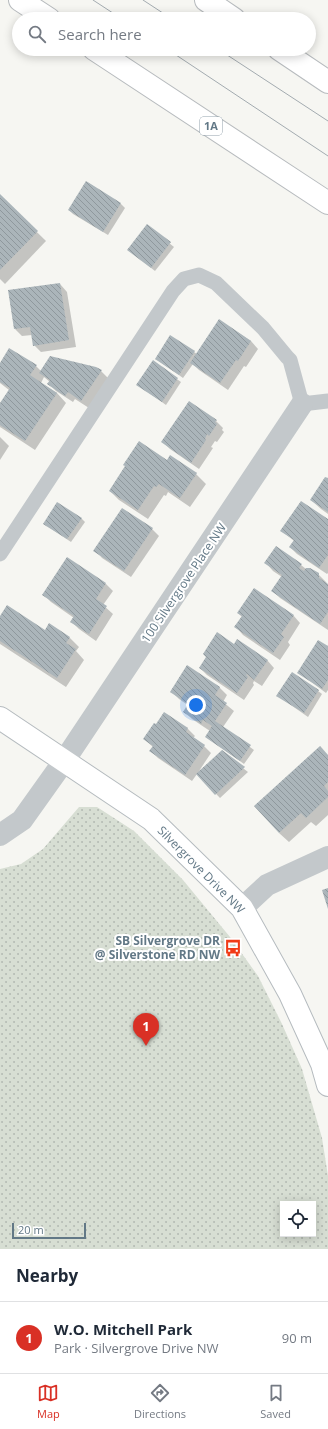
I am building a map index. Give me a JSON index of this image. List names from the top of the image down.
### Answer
{
  "streets": {
    "main road": ["1A", "Silvergrove Drive NW"],
    "street": ["100 Silvergrove Place NW"]
  },
  "crossings": [
    ["100 Silvergrove Place NW", "Silvergrove Drive NW"]
  ],
  "places": {
    "bus stop": ["SB Silvergrove DR @ Silverstone RD NW"]
  },
  "scale_bar": "20 m",
  "page": {
    "search": "Search here",
    "pins": "1",
    "scale": "20 m",
    "heading": "Nearby",
    "list": [
      {
        "mark": "1",
        "name": "W.O. Mitchell Park",
        "note": "Park · Silvergrove Drive NW",
        "value": "90 m"
      }
    ],
    "nav": ["Map", "Directions", "Saved"]
  }
}
